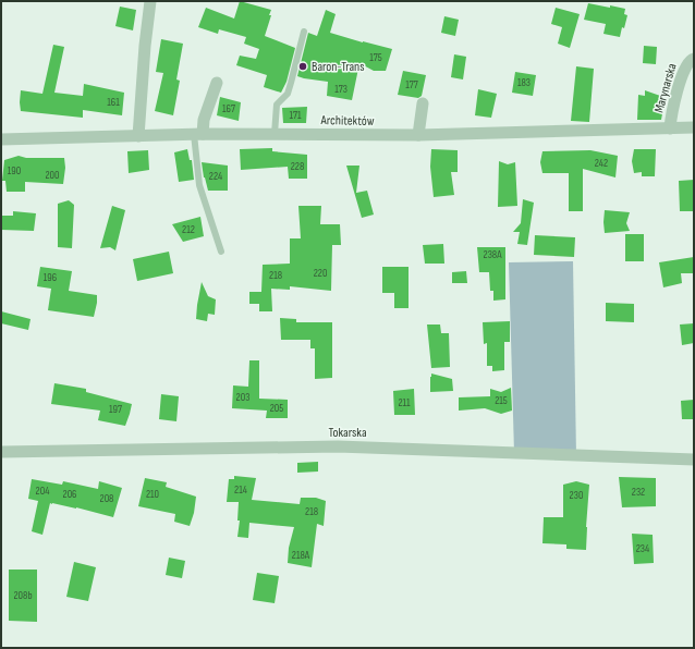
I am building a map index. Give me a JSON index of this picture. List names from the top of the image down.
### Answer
{
  "streets": {
    "street": ["Marynarska", "Architektów", "Tokarska"]
  },
  "crossings": [
    ["Marynarska", "Architektów"]
  ],
  "places": ["Baron-Trans"],
  "house_numbers": [
    "175",
    "183",
    "177",
    "173",
    "161",
    "167",
    "171",
    "242",
    "228",
    "190",
    "200",
    "224",
    "212",
    "238A",
    "220",
    "218",
    "196",
    "203",
    "215",
    "211",
    "205",
    "197",
    "214",
    "204",
    "232",
    "206",
    "210",
    "230",
    "208",
    "218",
    "234",
    "218A",
    "208b"
  ]
}
